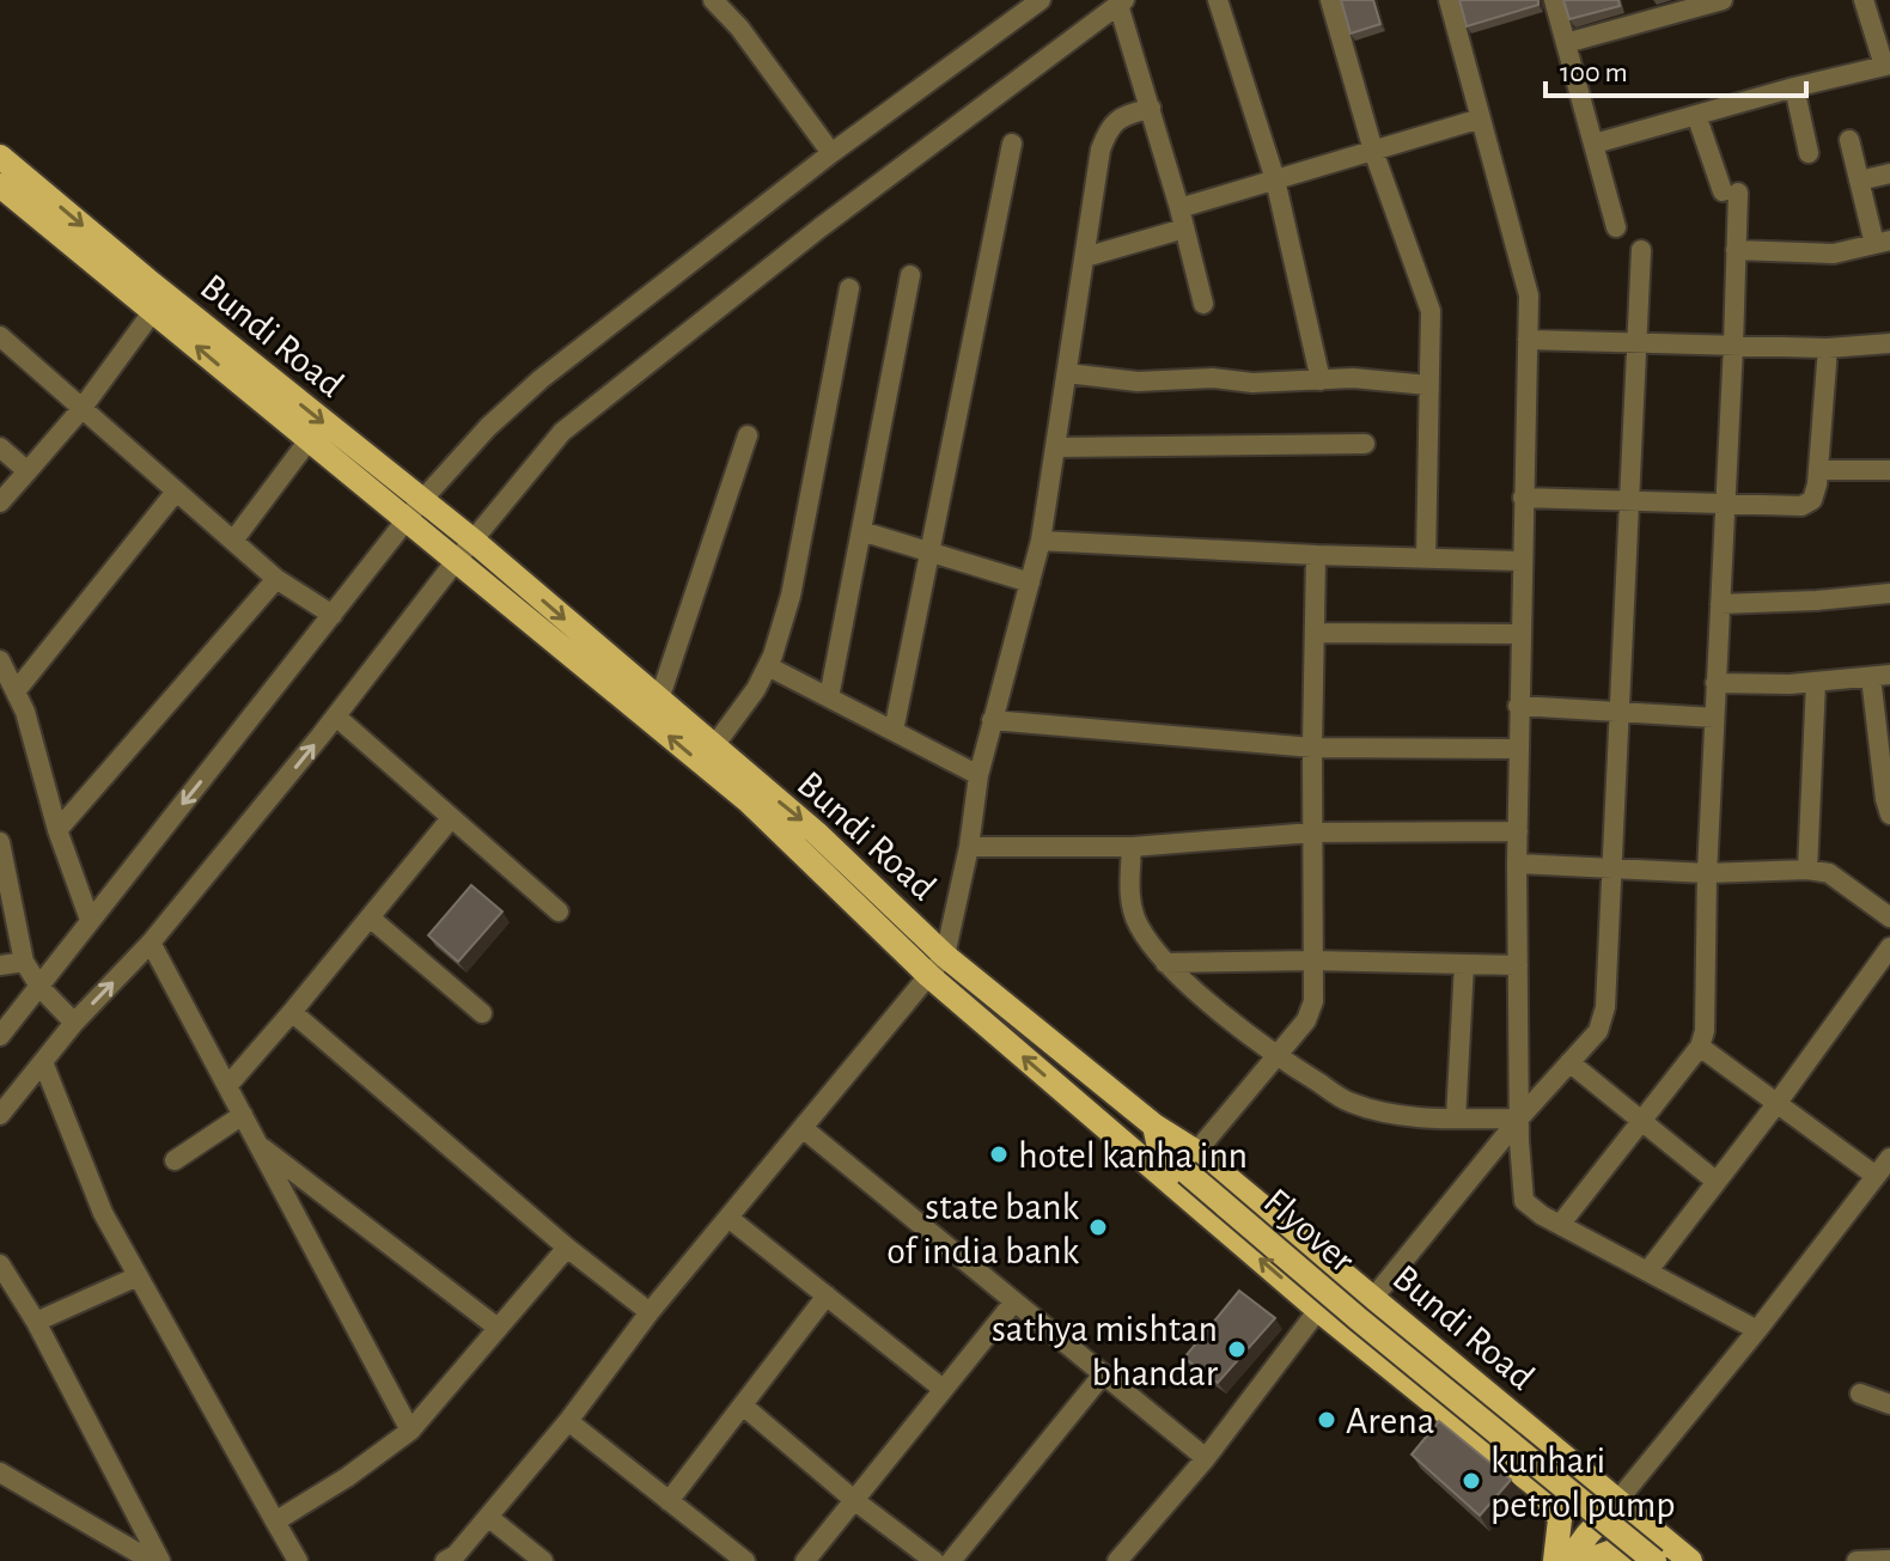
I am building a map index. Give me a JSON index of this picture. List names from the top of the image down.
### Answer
{
  "streets": {
    "main road": ["Bundi Road", "Flyover"]
  },
  "crossings": [
    ["Bundi Road", "Flyover"]
  ],
  "places": [
    "hotel kanha inn",
    "state bank of india bank",
    "sathya mishtan bhandar",
    "Arena",
    "kunhari petrol pump"
  ],
  "scale_bar": "100 m"
}
